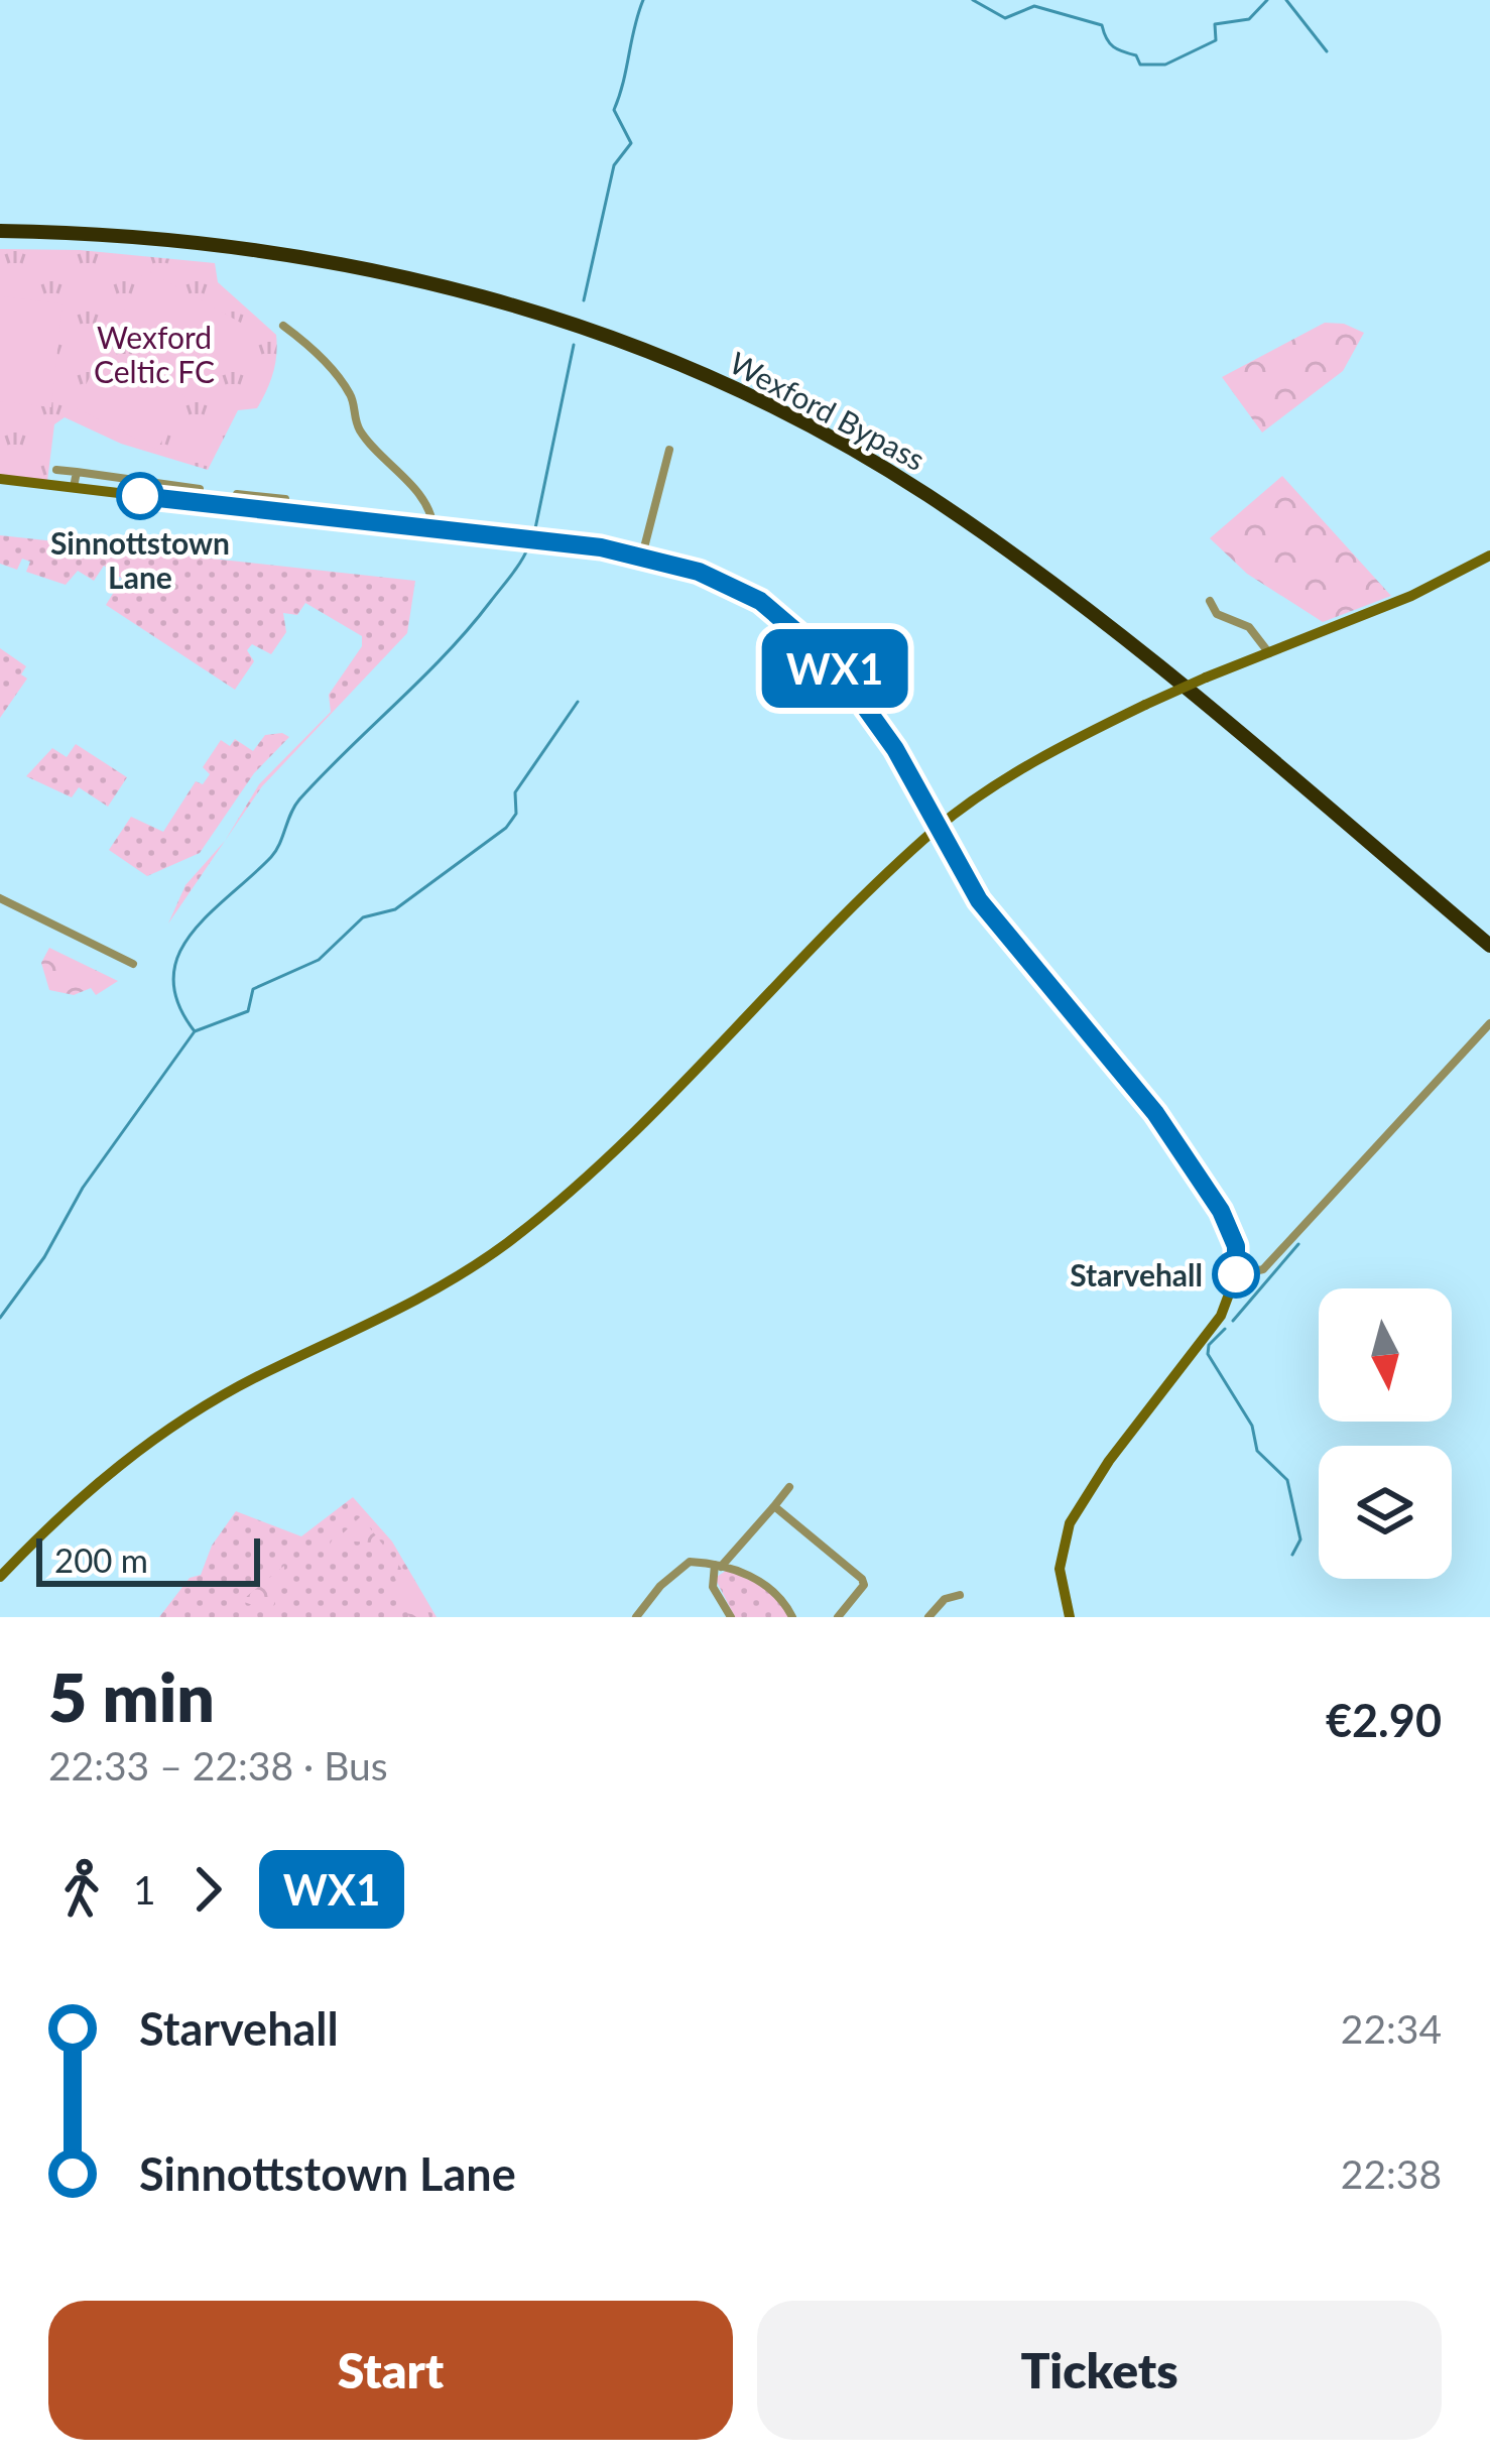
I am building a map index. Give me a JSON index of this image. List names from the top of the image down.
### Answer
{
  "streets": {
    "highway": ["Wexford Bypass"]
  },
  "parks": ["Wexford Celtic FC"],
  "places": ["Sinnottstown Lane", "Starvehall"],
  "lines": ["bus line WX1"],
  "scale_bar": "200 m",
  "north": "bottom",
  "page": {
    "on_map": "WX1",
    "scale": "200 m",
    "heading": ["5 min", "22:33 – 22:38 · Bus", "€2.90"],
    "legs": ["1", "WX1"],
    "list": [
      {
        "name": "Starvehall",
        "value": "22:34"
      },
      {
        "name": "Sinnottstown Lane",
        "value": "22:38"
      }
    ],
    "buttons": ["Start", "Tickets"]
  }
}
